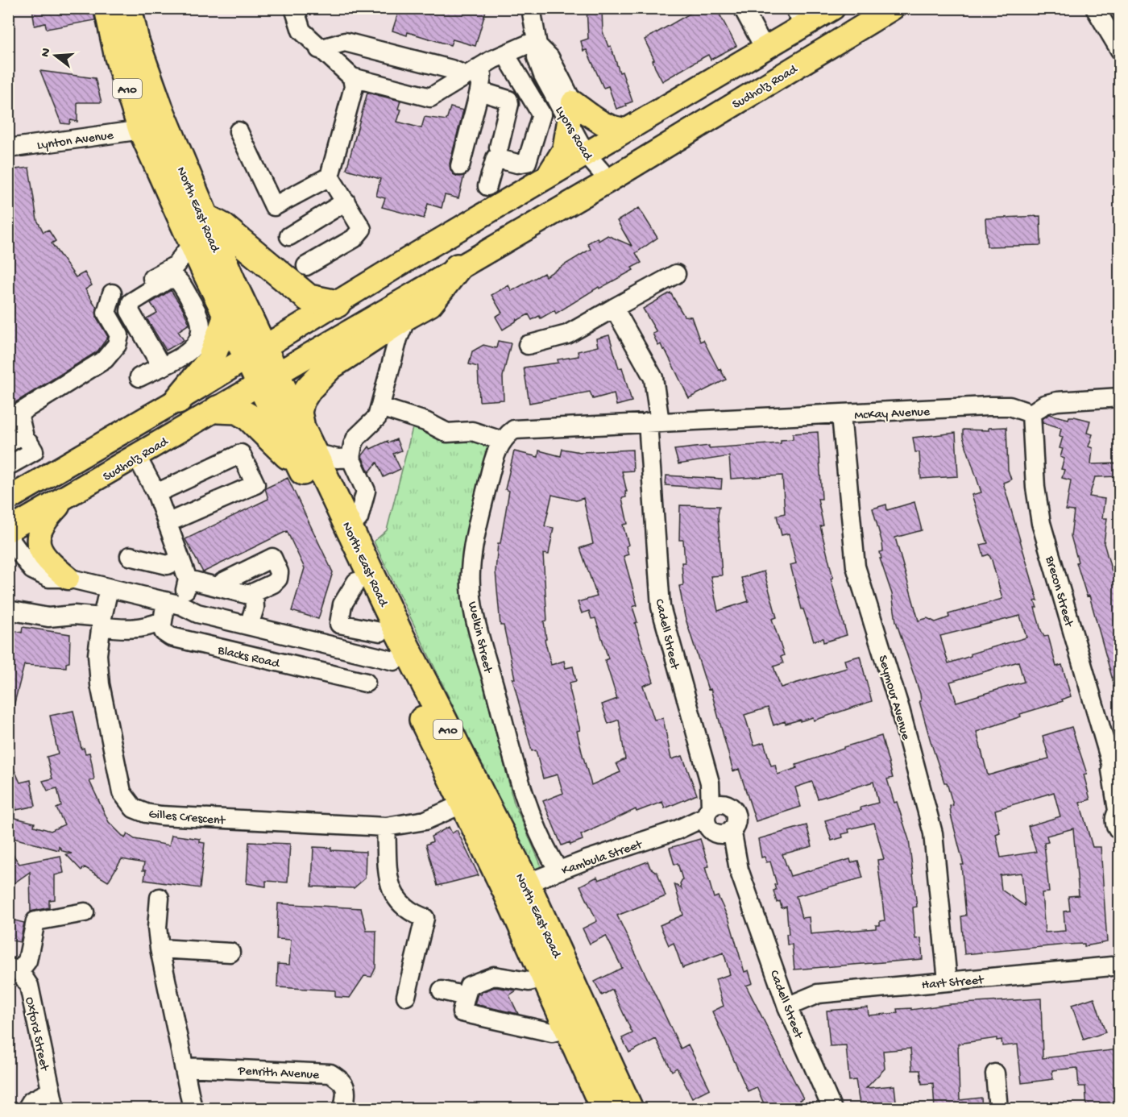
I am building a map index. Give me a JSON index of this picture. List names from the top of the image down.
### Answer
{
  "streets": {
    "highway": ["A10", "North East Road"],
    "main road": ["Sudholz Road"],
    "street": [
      "Lyons Road",
      "Lynton Avenue",
      "McKay Avenue",
      "Brecon Street",
      "Cadell Street",
      "Welkin Street",
      "Blacks Road",
      "Seymour Avenue",
      "Gilles Crescent",
      "Kambula Street",
      "Hart Street",
      "Oxford Street",
      "Penrith Avenue"
    ]
  },
  "crossings": [
    ["Sudholz Road", "Lyons Road"],
    ["Sudholz Road", "North East Road"],
    ["Lynton Avenue", "North East Road"],
    ["North East Road", "Gilles Crescent"],
    ["North East Road", "Kambula Street"],
    ["McKay Avenue", "Brecon Street"],
    ["McKay Avenue", "Cadell Street"],
    ["McKay Avenue", "Seymour Avenue"],
    ["Cadell Street", "Kambula Street"],
    ["Cadell Street", "Hart Street"],
    ["Welkin Street", "Kambula Street"],
    ["Seymour Avenue", "Hart Street"]
  ],
  "north": "left"
}
